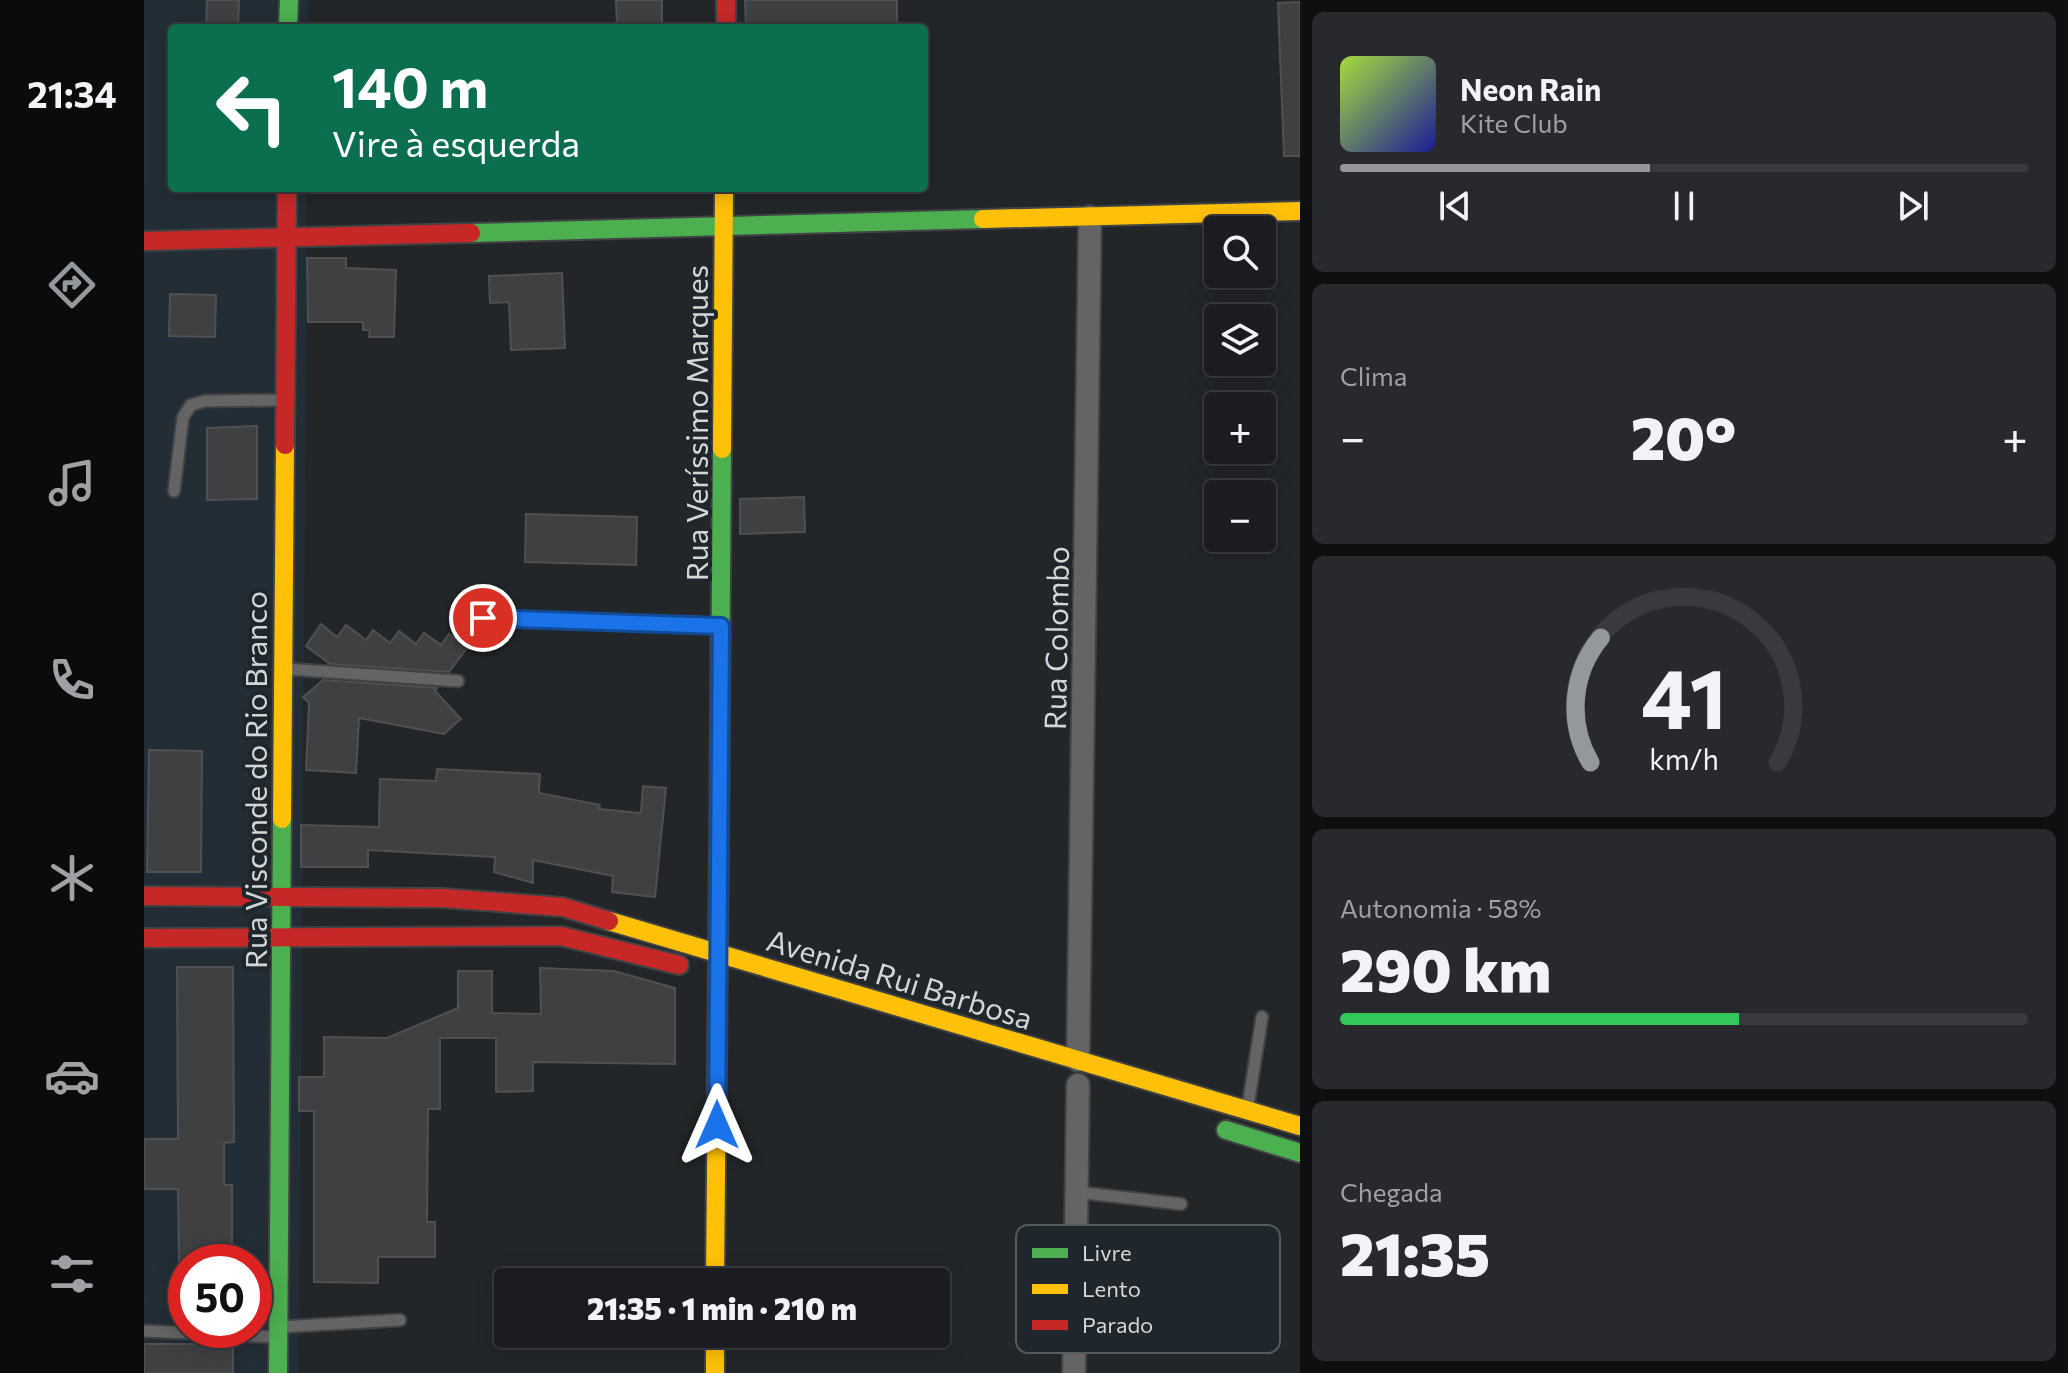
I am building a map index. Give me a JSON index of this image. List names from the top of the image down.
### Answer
{
  "streets": {
    "main road": ["Rua Veríssimo Marques", "Rua Visconde do Rio Branco", "Avenida Rui Barbosa"],
    "street": ["Rua Colombo"]
  },
  "crossings": [
    ["Rua Veríssimo Marques", "Avenida Rui Barbosa"],
    ["Rua Colombo", "Avenida Rui Barbosa"],
    ["Rua Visconde do Rio Branco", "Avenida Rui Barbosa"]
  ],
  "legend": ["Livre", "Lento", "Parado"],
  "page": {
    "tabs": "21:34",
    "turn": ["140 m", "Vire à esquerda"],
    "song": ["Neon Rain", "Kite Club"],
    "map_buttons": ["+", "−"],
    "tile": [
      "Clima",
      ["Autonomia · 58%", "290 km"],
      ["Chegada", "21:35"]
    ],
    "heat": ["−", "20°", "+"],
    "limit": "50",
    "trip": "21:35 · 1 min · 210 m",
    "gauge": ["41", "km/h"]
  }
}
